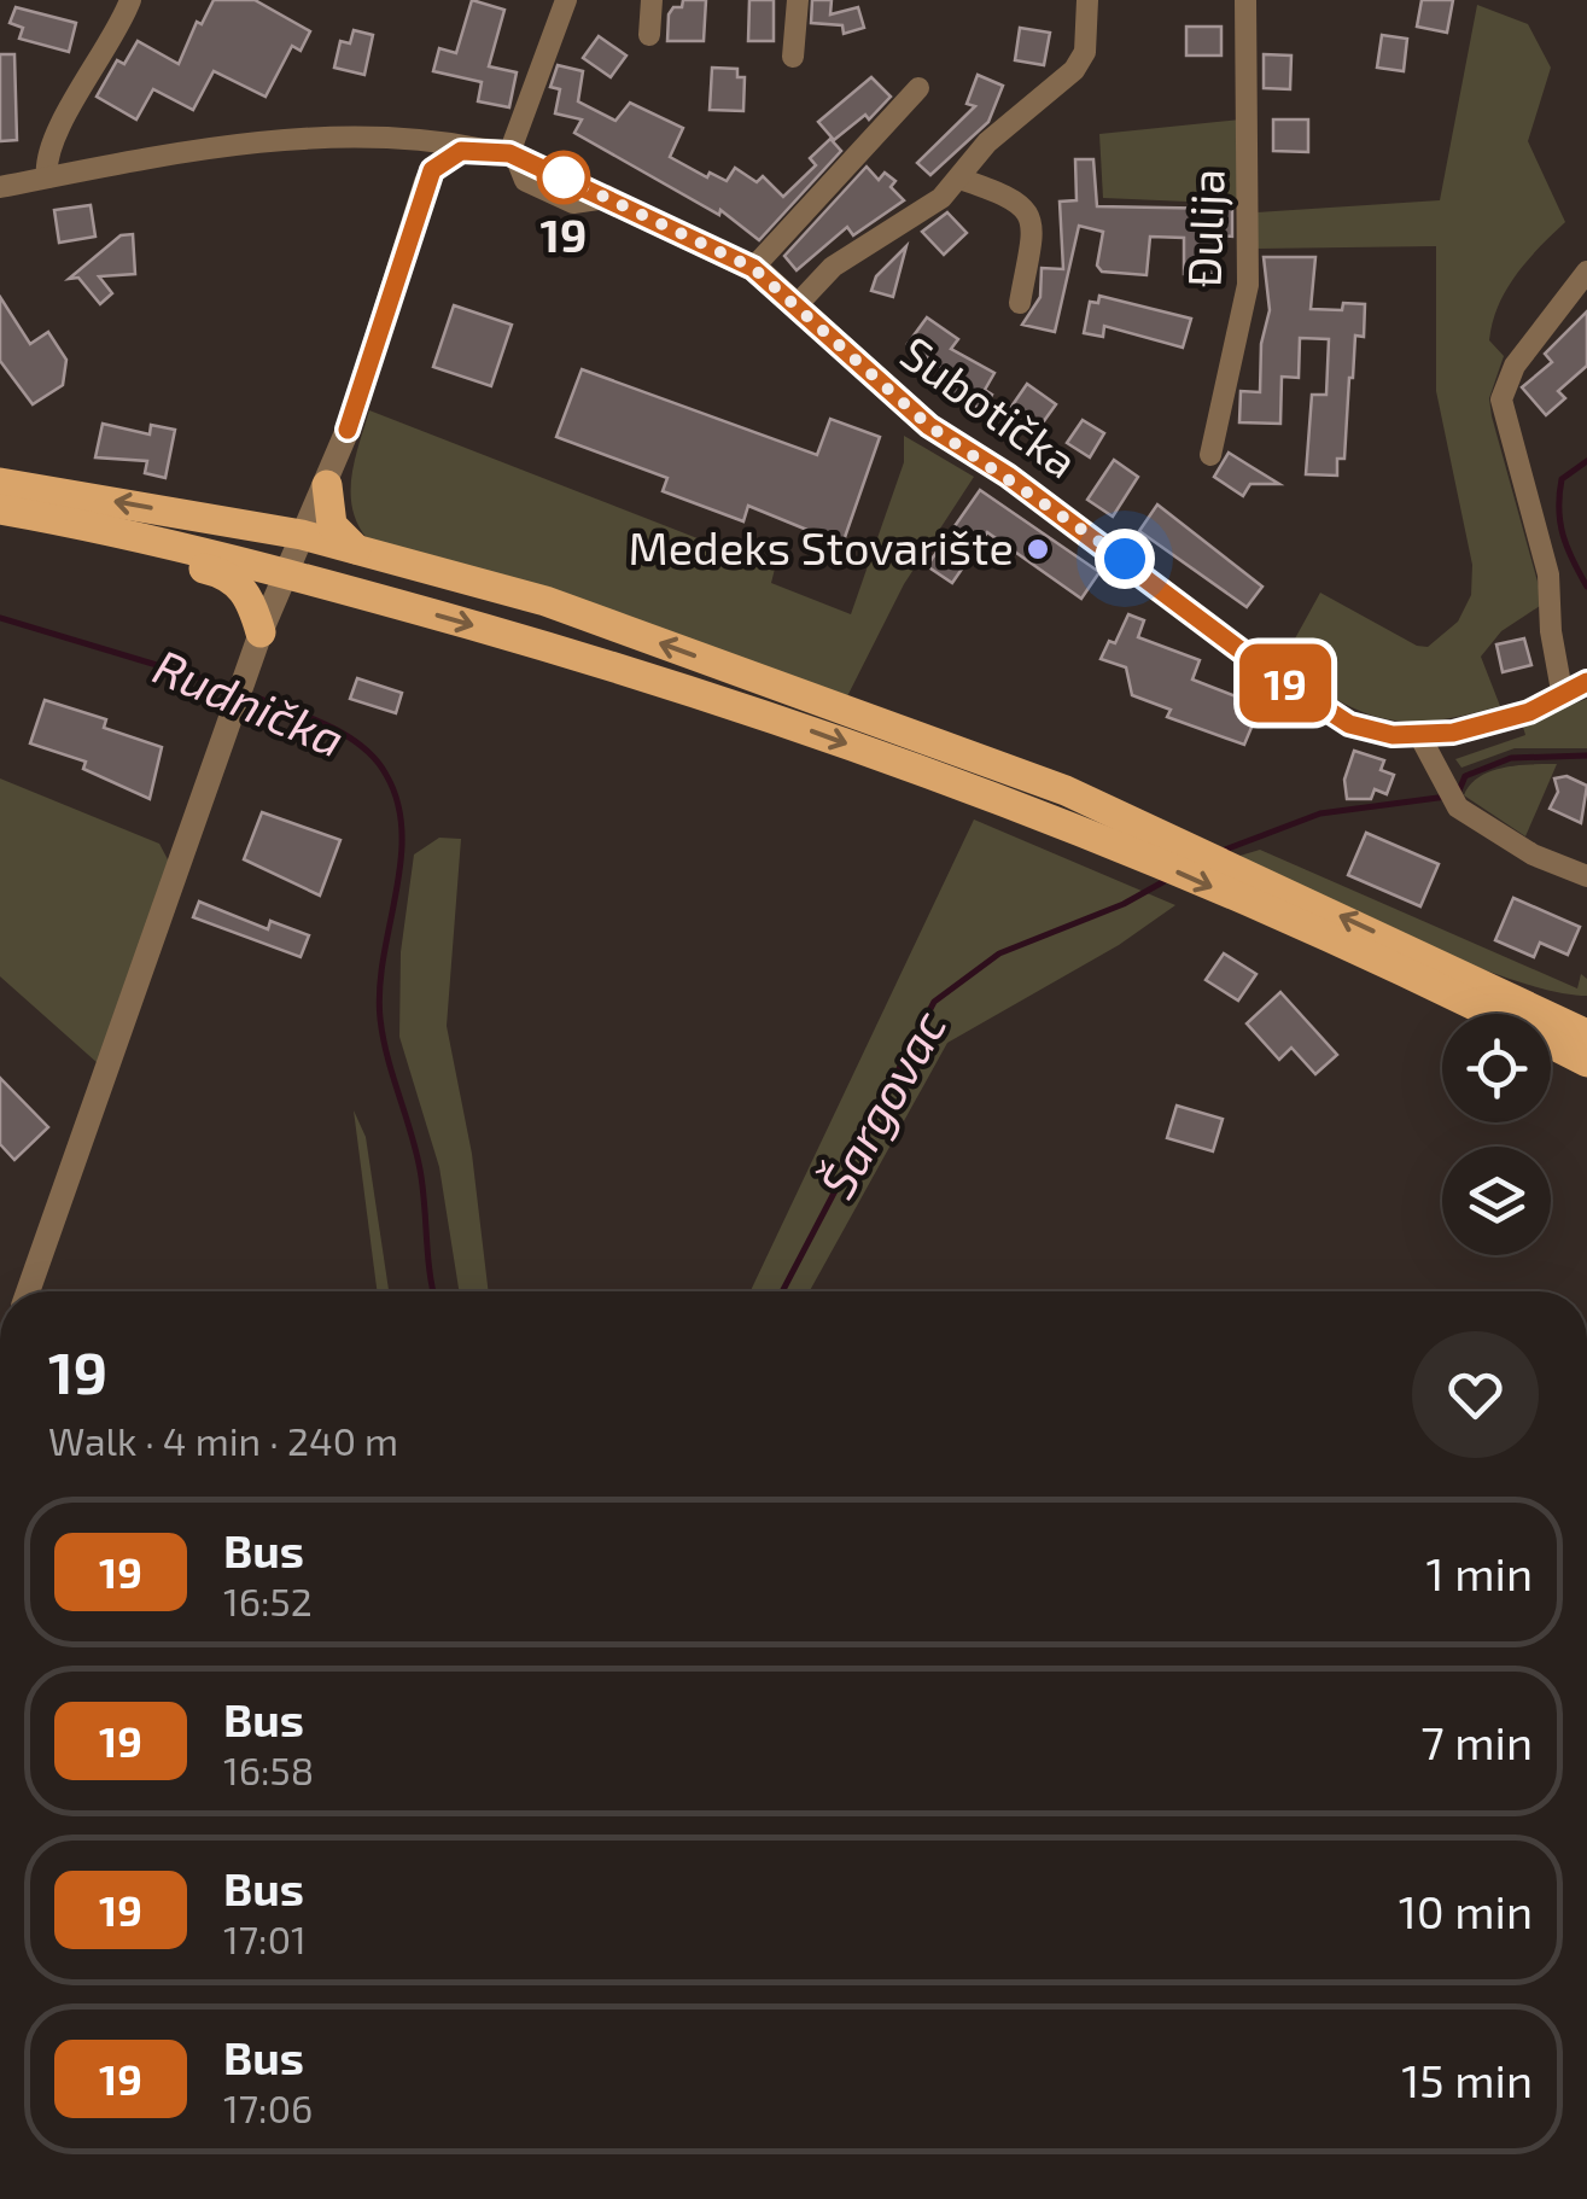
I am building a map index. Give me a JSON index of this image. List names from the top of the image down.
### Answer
{
  "streets": {
    "street": ["Đulija", "Subotička"]
  },
  "water": ["Rudnička", "Šargovac"],
  "places": ["19", "Medeks Stovarište"],
  "lines": ["bus line 19"],
  "page": {
    "on_map": "19",
    "heading": ["19", "Walk · 4 min · 240 m"],
    "list": [
      {
        "mark": "19",
        "name": "Bus",
        "note": "16:52",
        "value": "1 min"
      },
      {
        "mark": "19",
        "name": "Bus",
        "note": "16:58",
        "value": "7 min"
      },
      {
        "mark": "19",
        "name": "Bus",
        "note": "17:01",
        "value": "10 min"
      },
      {
        "mark": "19",
        "name": "Bus",
        "note": "17:06",
        "value": "15 min"
      }
    ]
  }
}
